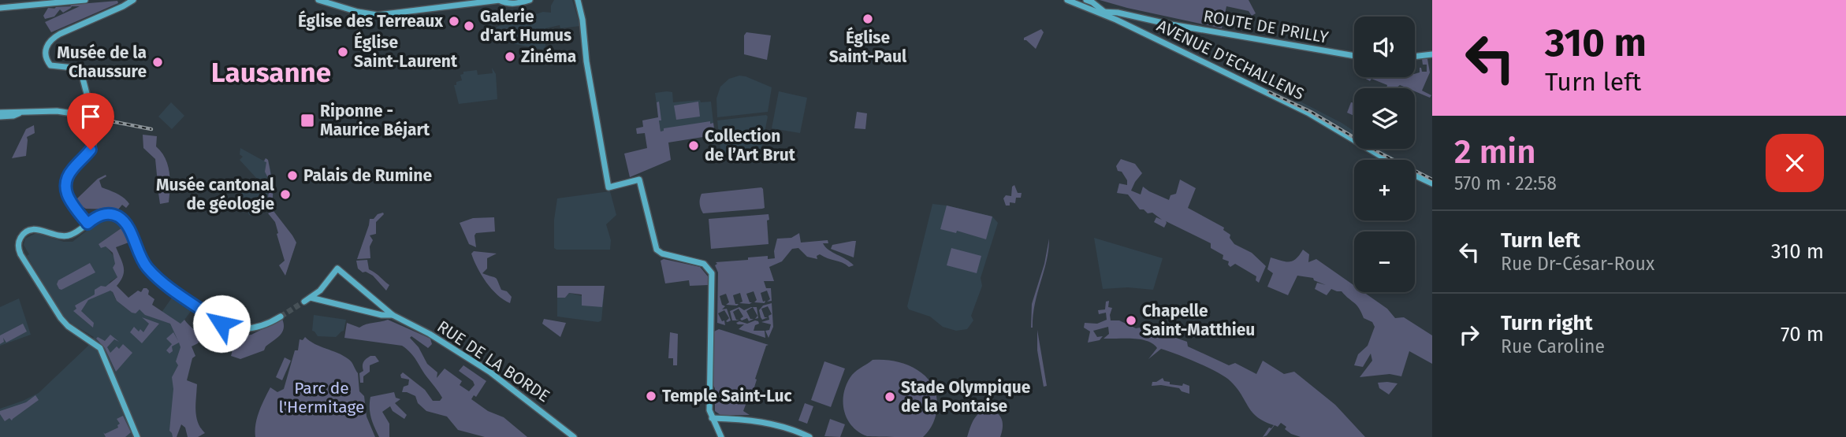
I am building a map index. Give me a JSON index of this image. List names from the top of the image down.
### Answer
{
  "streets": {
    "main road": ["ROUTE DE PRILLY", "AVENUE D'ECHALLENS", "RUE DE LA BORDE"]
  },
  "crossings": [
    ["ROUTE DE PRILLY", "AVENUE D'ECHALLENS"]
  ],
  "districts": ["Lausanne"],
  "parks": ["Parc de l'Hermitage"],
  "places": {
    "other": [
      "Église Saint-Paul",
      "Église des Terreaux",
      "Galerie d'art Humus",
      "Église Saint-Laurent",
      "Zinéma",
      "Musée de la Chaussure",
      "Collection de l’Art Brut",
      "Palais de Rumine",
      "Musée cantonal de géologie",
      "Chapelle Saint-Matthieu",
      "Temple Saint-Luc",
      "Stade Olympique de la Pontaise"
    ],
    "transit": ["Riponne - Maurice Béjart"]
  },
  "page": {
    "turn": ["310 m", "Turn left"],
    "map_buttons": ["+", "−"],
    "heading": ["2 min", "570 m · 22:58"],
    "list": [
      {
        "name": "Turn left",
        "note": "Rue Dr-César-Roux",
        "value": "310 m"
      },
      {
        "name": "Turn right",
        "note": "Rue Caroline",
        "value": "70 m"
      }
    ]
  }
}
